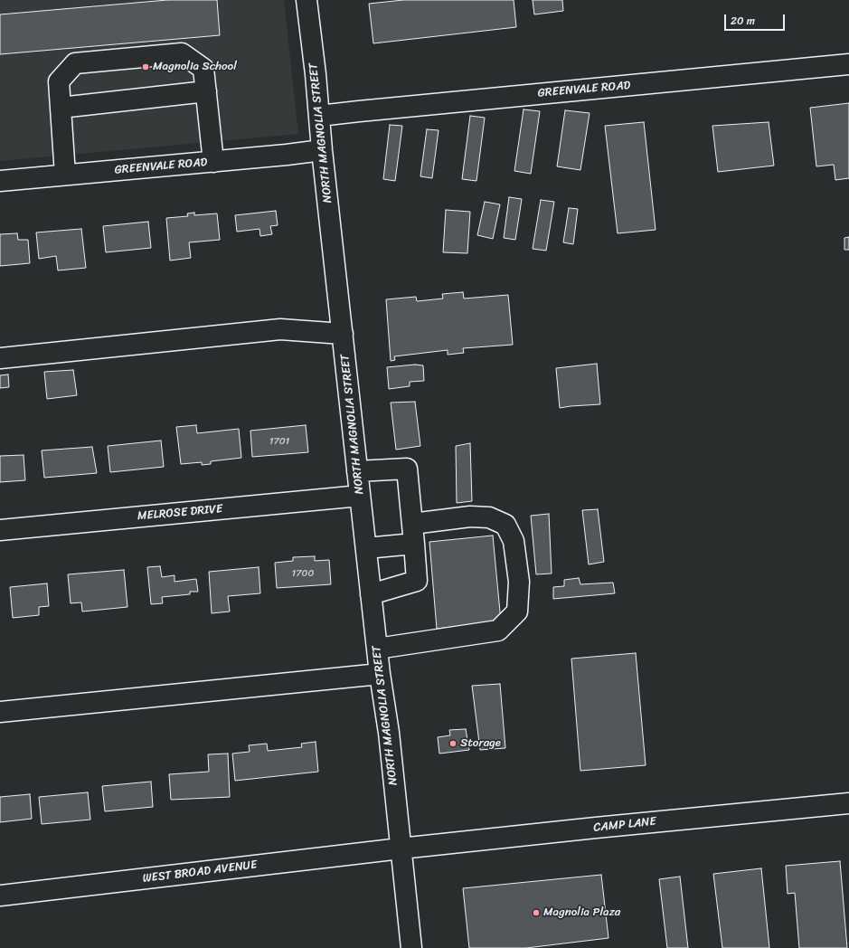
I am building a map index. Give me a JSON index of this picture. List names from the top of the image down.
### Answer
{
  "streets": {
    "street": [
      "GREENVALE ROAD",
      "NORTH MAGNOLIA STREET",
      "MELROSE DRIVE",
      "CAMP LANE",
      "WEST BROAD AVENUE"
    ]
  },
  "crossings": [
    ["GREENVALE ROAD", "NORTH MAGNOLIA STREET"],
    ["NORTH MAGNOLIA STREET", "MELROSE DRIVE"],
    ["NORTH MAGNOLIA STREET", "CAMP LANE"],
    ["NORTH MAGNOLIA STREET", "WEST BROAD AVENUE"],
    ["CAMP LANE", "WEST BROAD AVENUE"]
  ],
  "places": ["Magnolia School", "Storage", "Magnolia Plaza"],
  "house_numbers": ["1701", "1700"],
  "scale_bar": "20 m"
}
